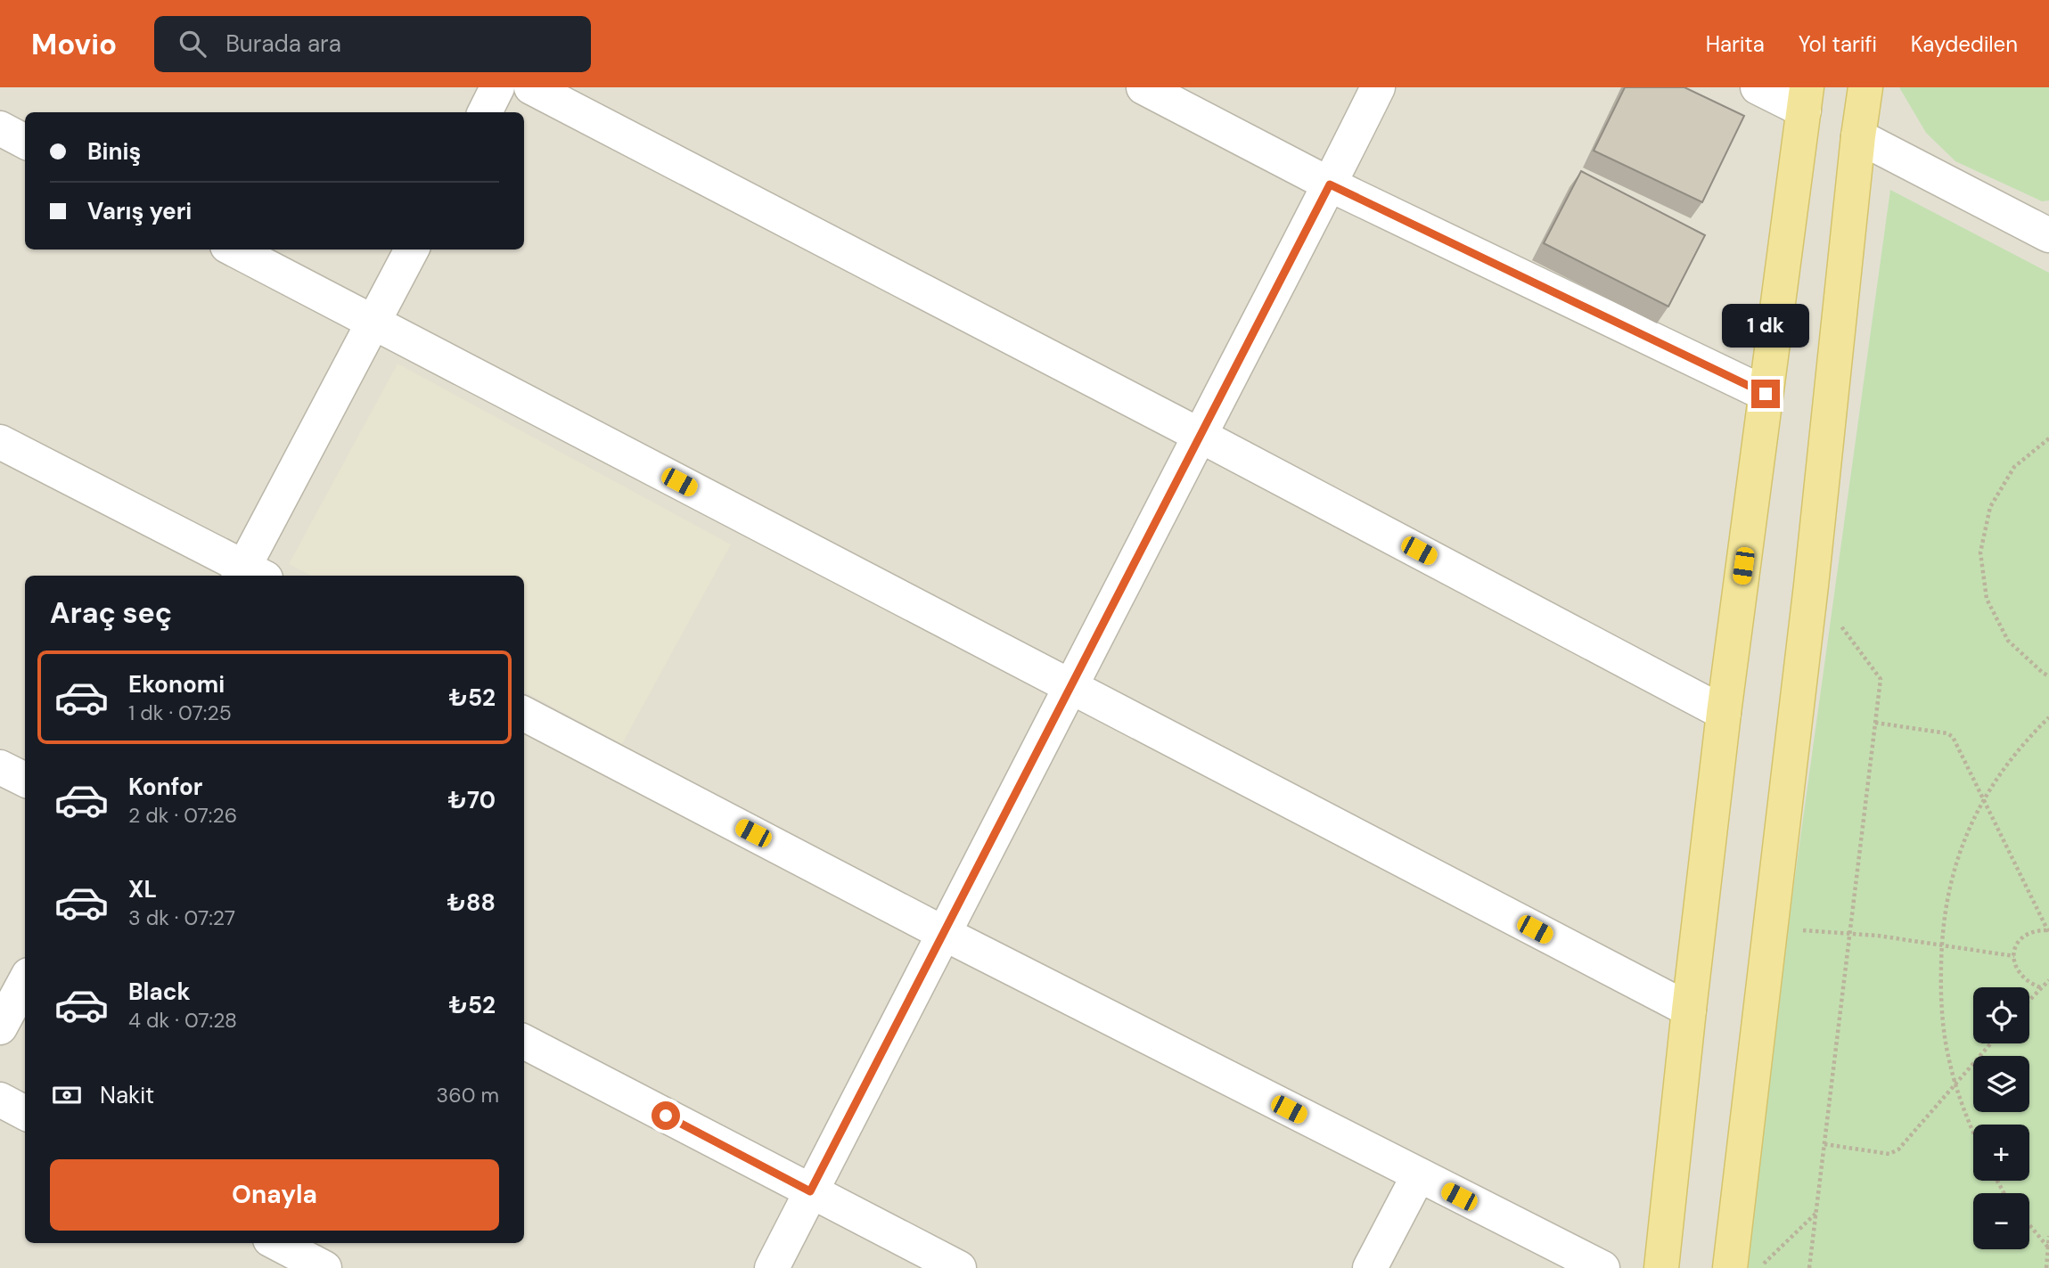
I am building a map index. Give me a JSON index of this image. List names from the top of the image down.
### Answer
{
  "page": {
    "header": "Movio",
    "search": "Burada ara",
    "nav": ["Harita", "Yol tarifi", "Kaydedilen"],
    "banner": ["Biniş", "Varış yeri"],
    "bubble": "1 dk",
    "heading": "Araç seç",
    "list": [
      {
        "name": "Ekonomi",
        "note": "1 dk · 07:25",
        "value": "₺52"
      },
      {
        "name": "Konfor",
        "note": "2 dk · 07:26",
        "value": "₺70"
      },
      {
        "name": "XL",
        "note": "3 dk · 07:27",
        "value": "₺88"
      },
      {
        "name": "Black",
        "note": "4 dk · 07:28",
        "value": "₺52"
      }
    ],
    "map_buttons": ["+", "−"],
    "pay": ["Nakit", "360 m"],
    "buttons": "Onayla"
  }
}
